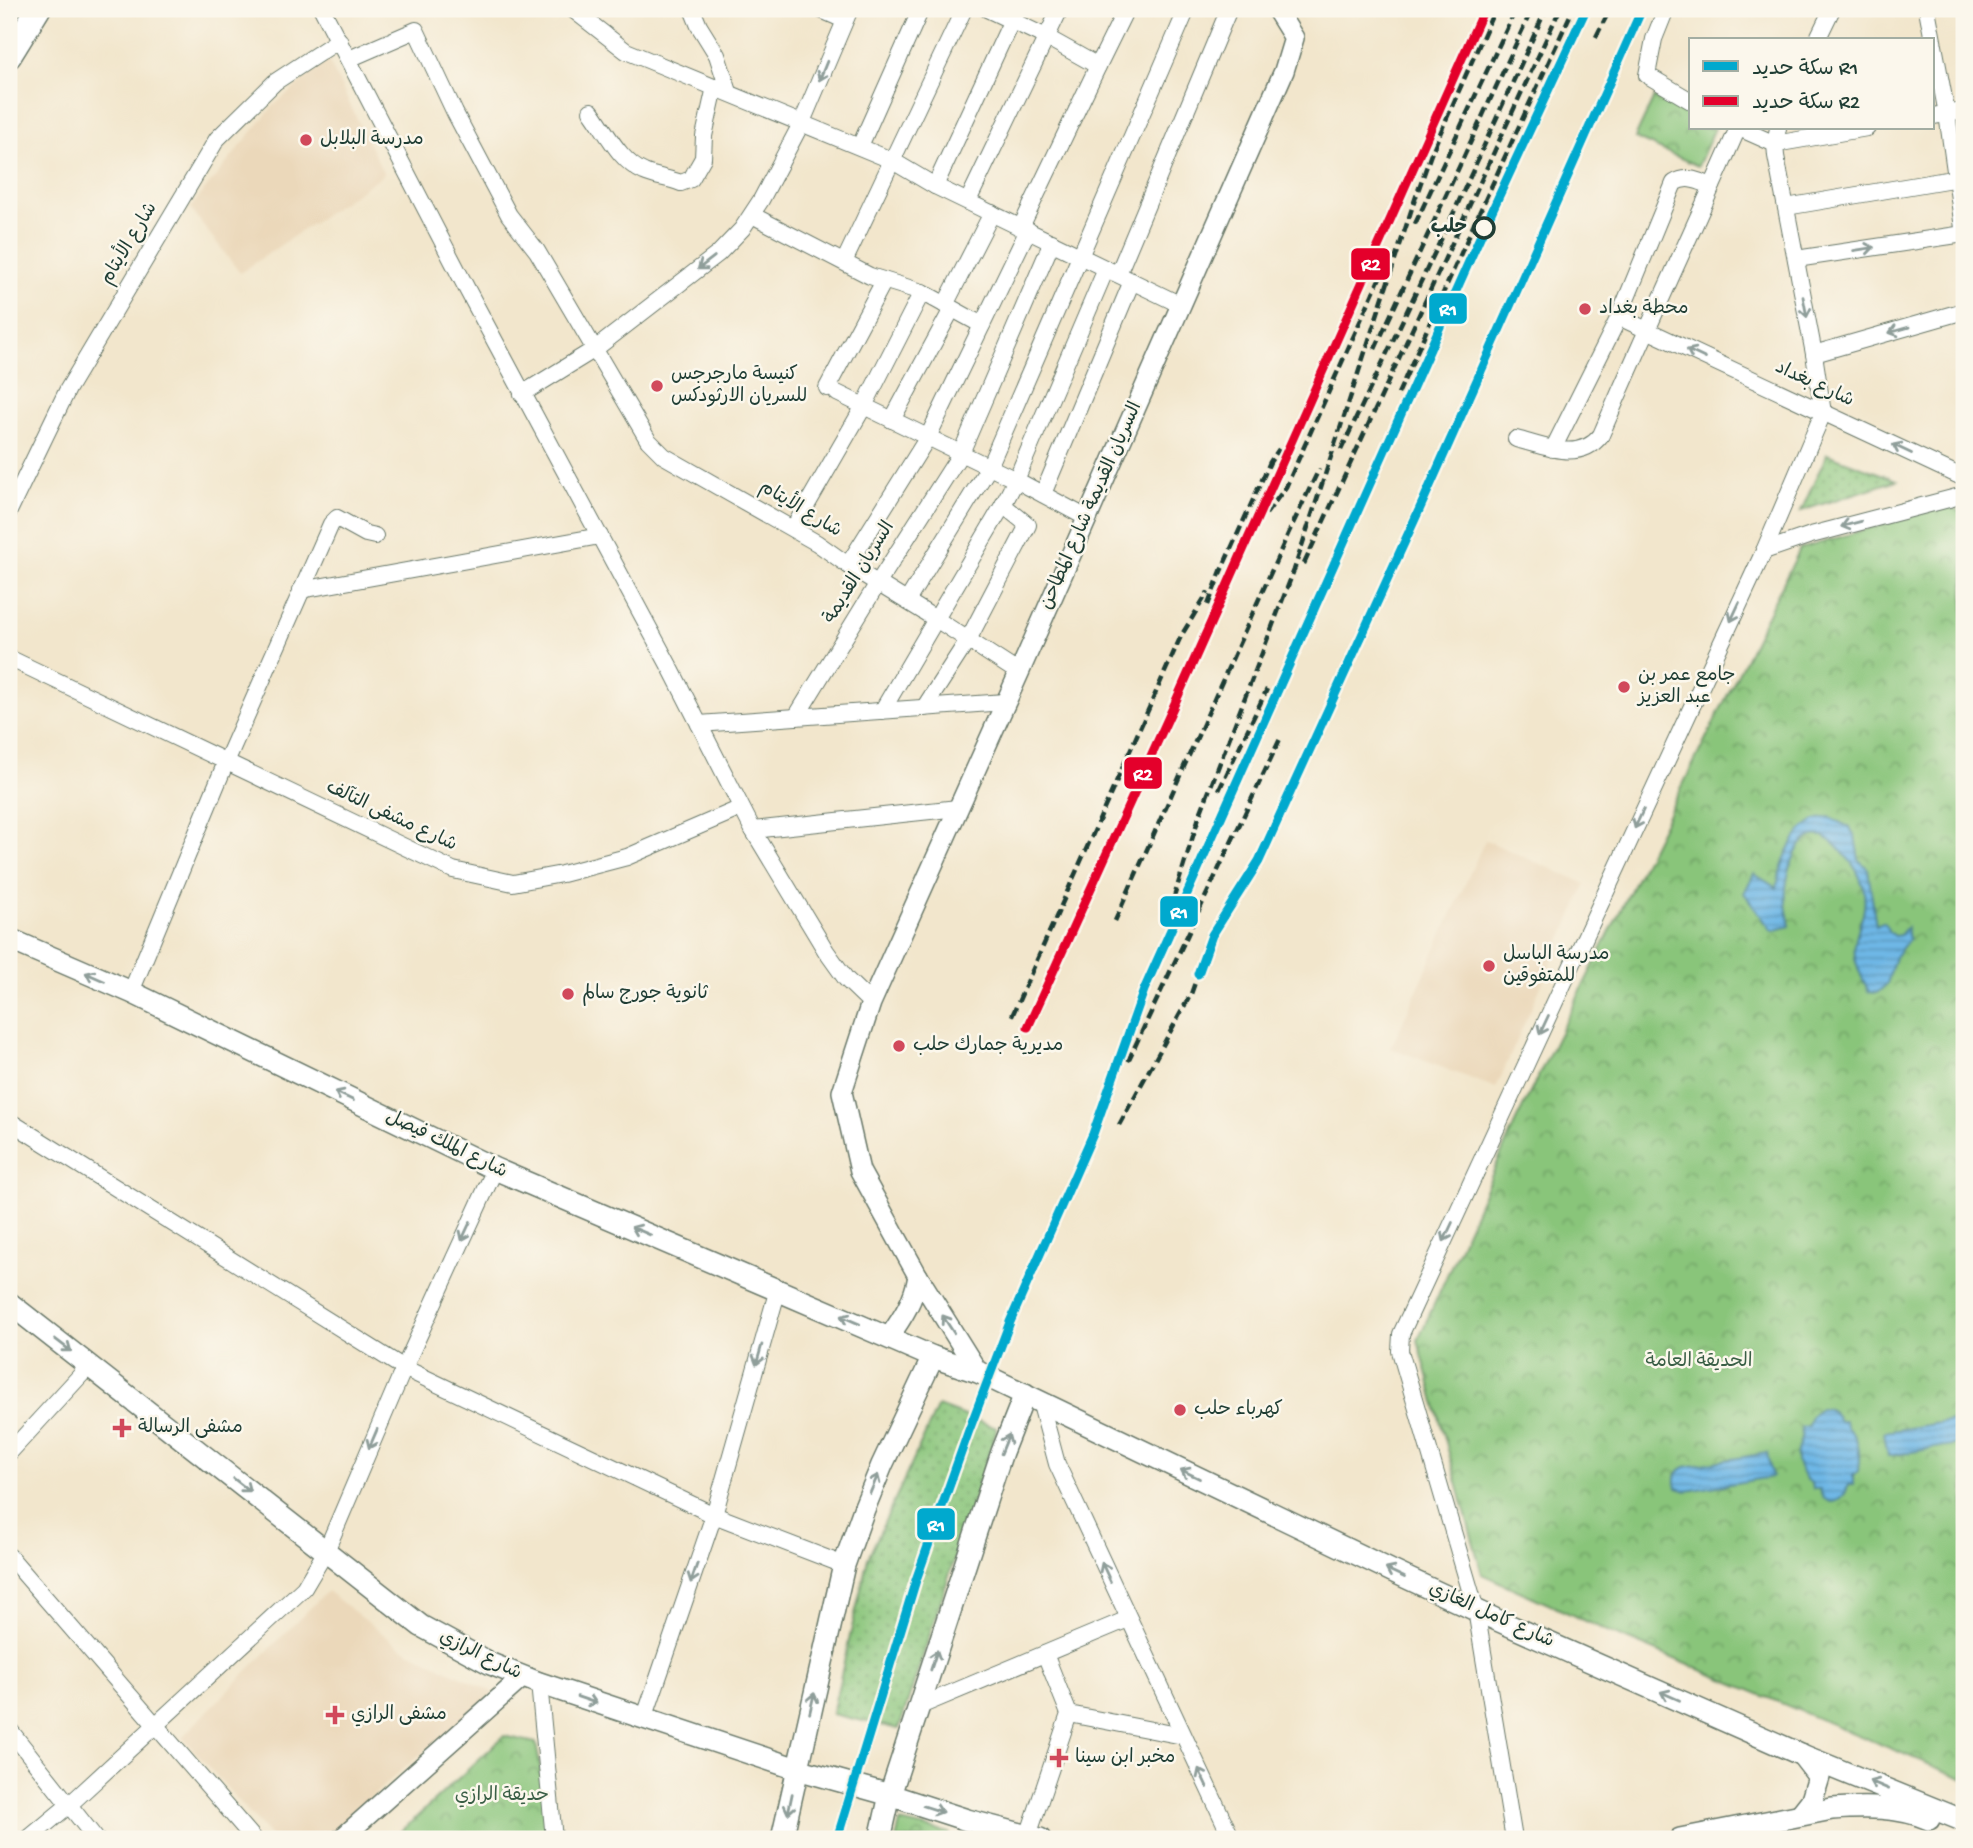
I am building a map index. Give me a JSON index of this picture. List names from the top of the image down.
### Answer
{
  "streets": {
    "main road": ["شارع الملك فيصل", "شارع كامل الغازي", "شارع الرازي"],
    "street": [
      "شارع الأيتام",
      "شارع بغداد",
      "السريان القديمة شارع المطاحن",
      "السريان القديمة",
      "شارع مشفى التآلف"
    ]
  },
  "crossings": [
    ["شارع الأيتام", "السريان القديمة شارع المطاحن"],
    ["شارع الأيتام", "السريان القديمة"],
    ["شارع الملك فيصل", "شارع كامل الغازي"]
  ],
  "one_way": [
    "شارع بغداد",
    "شارع الملك فيصل",
    "شارع كامل الغازي",
    "شارع الرازي"
  ],
  "parks": ["الحديقة العامة", "حديقة الرازي"],
  "places": {
    "other": [
      "مدرسة البلابل",
      "حلب",
      "محطة بغداد",
      "كنيسة مارجرجس للسريان الارثودكس",
      "جامع عمر بن عبد العزيز",
      "مدرسة الباسل للمتفوقين",
      "ثانوية جورج سالم",
      "مديرية جمارك حلب",
      "كهرباء حلب"
    ],
    "health": ["مشفى الرسالة", "مشفى الرازي", "مخبر ابن سينا"]
  },
  "lines": ["rail line R1", "rail line R2"],
  "legend": ["سكة حديد R1", "سكة حديد R2"]
}
